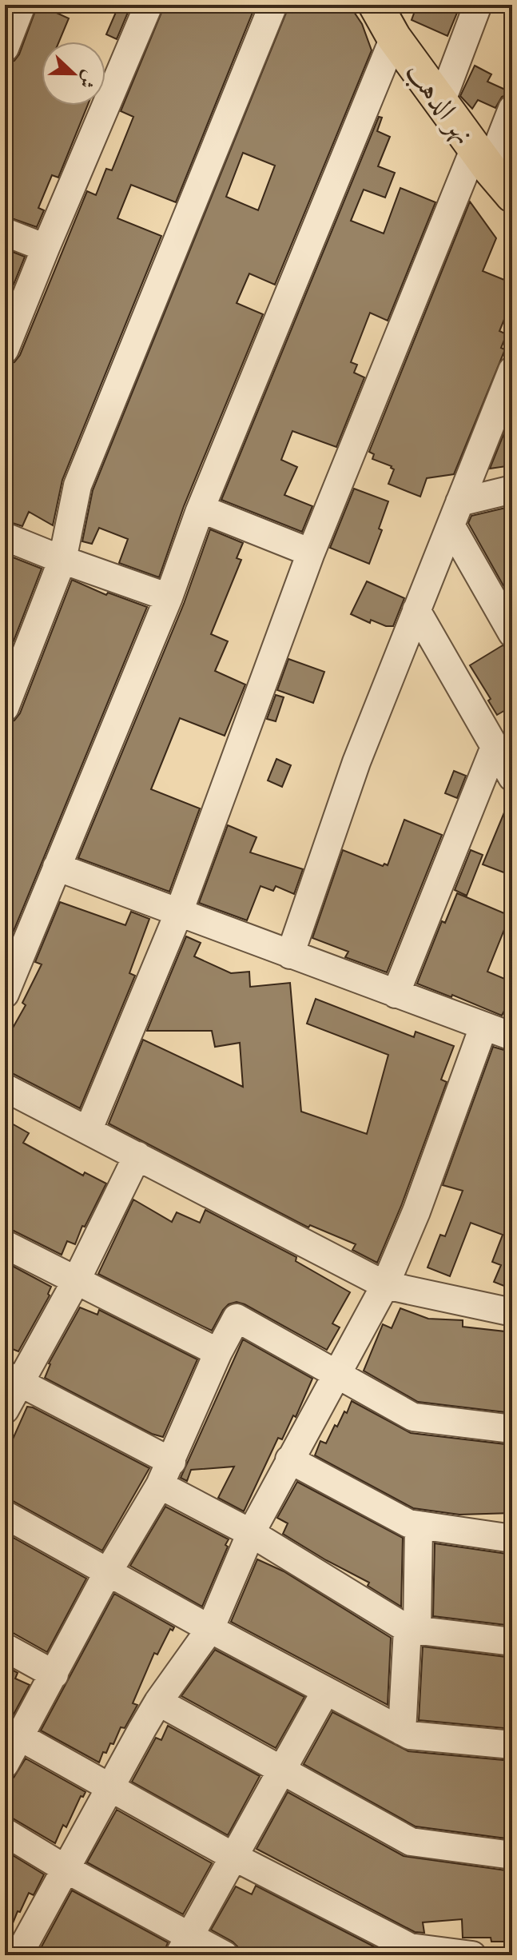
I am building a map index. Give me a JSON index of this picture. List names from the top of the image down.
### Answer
{
  "streets": {
    "main road": ["نهر الدهب"]
  },
  "north": "right"
}
